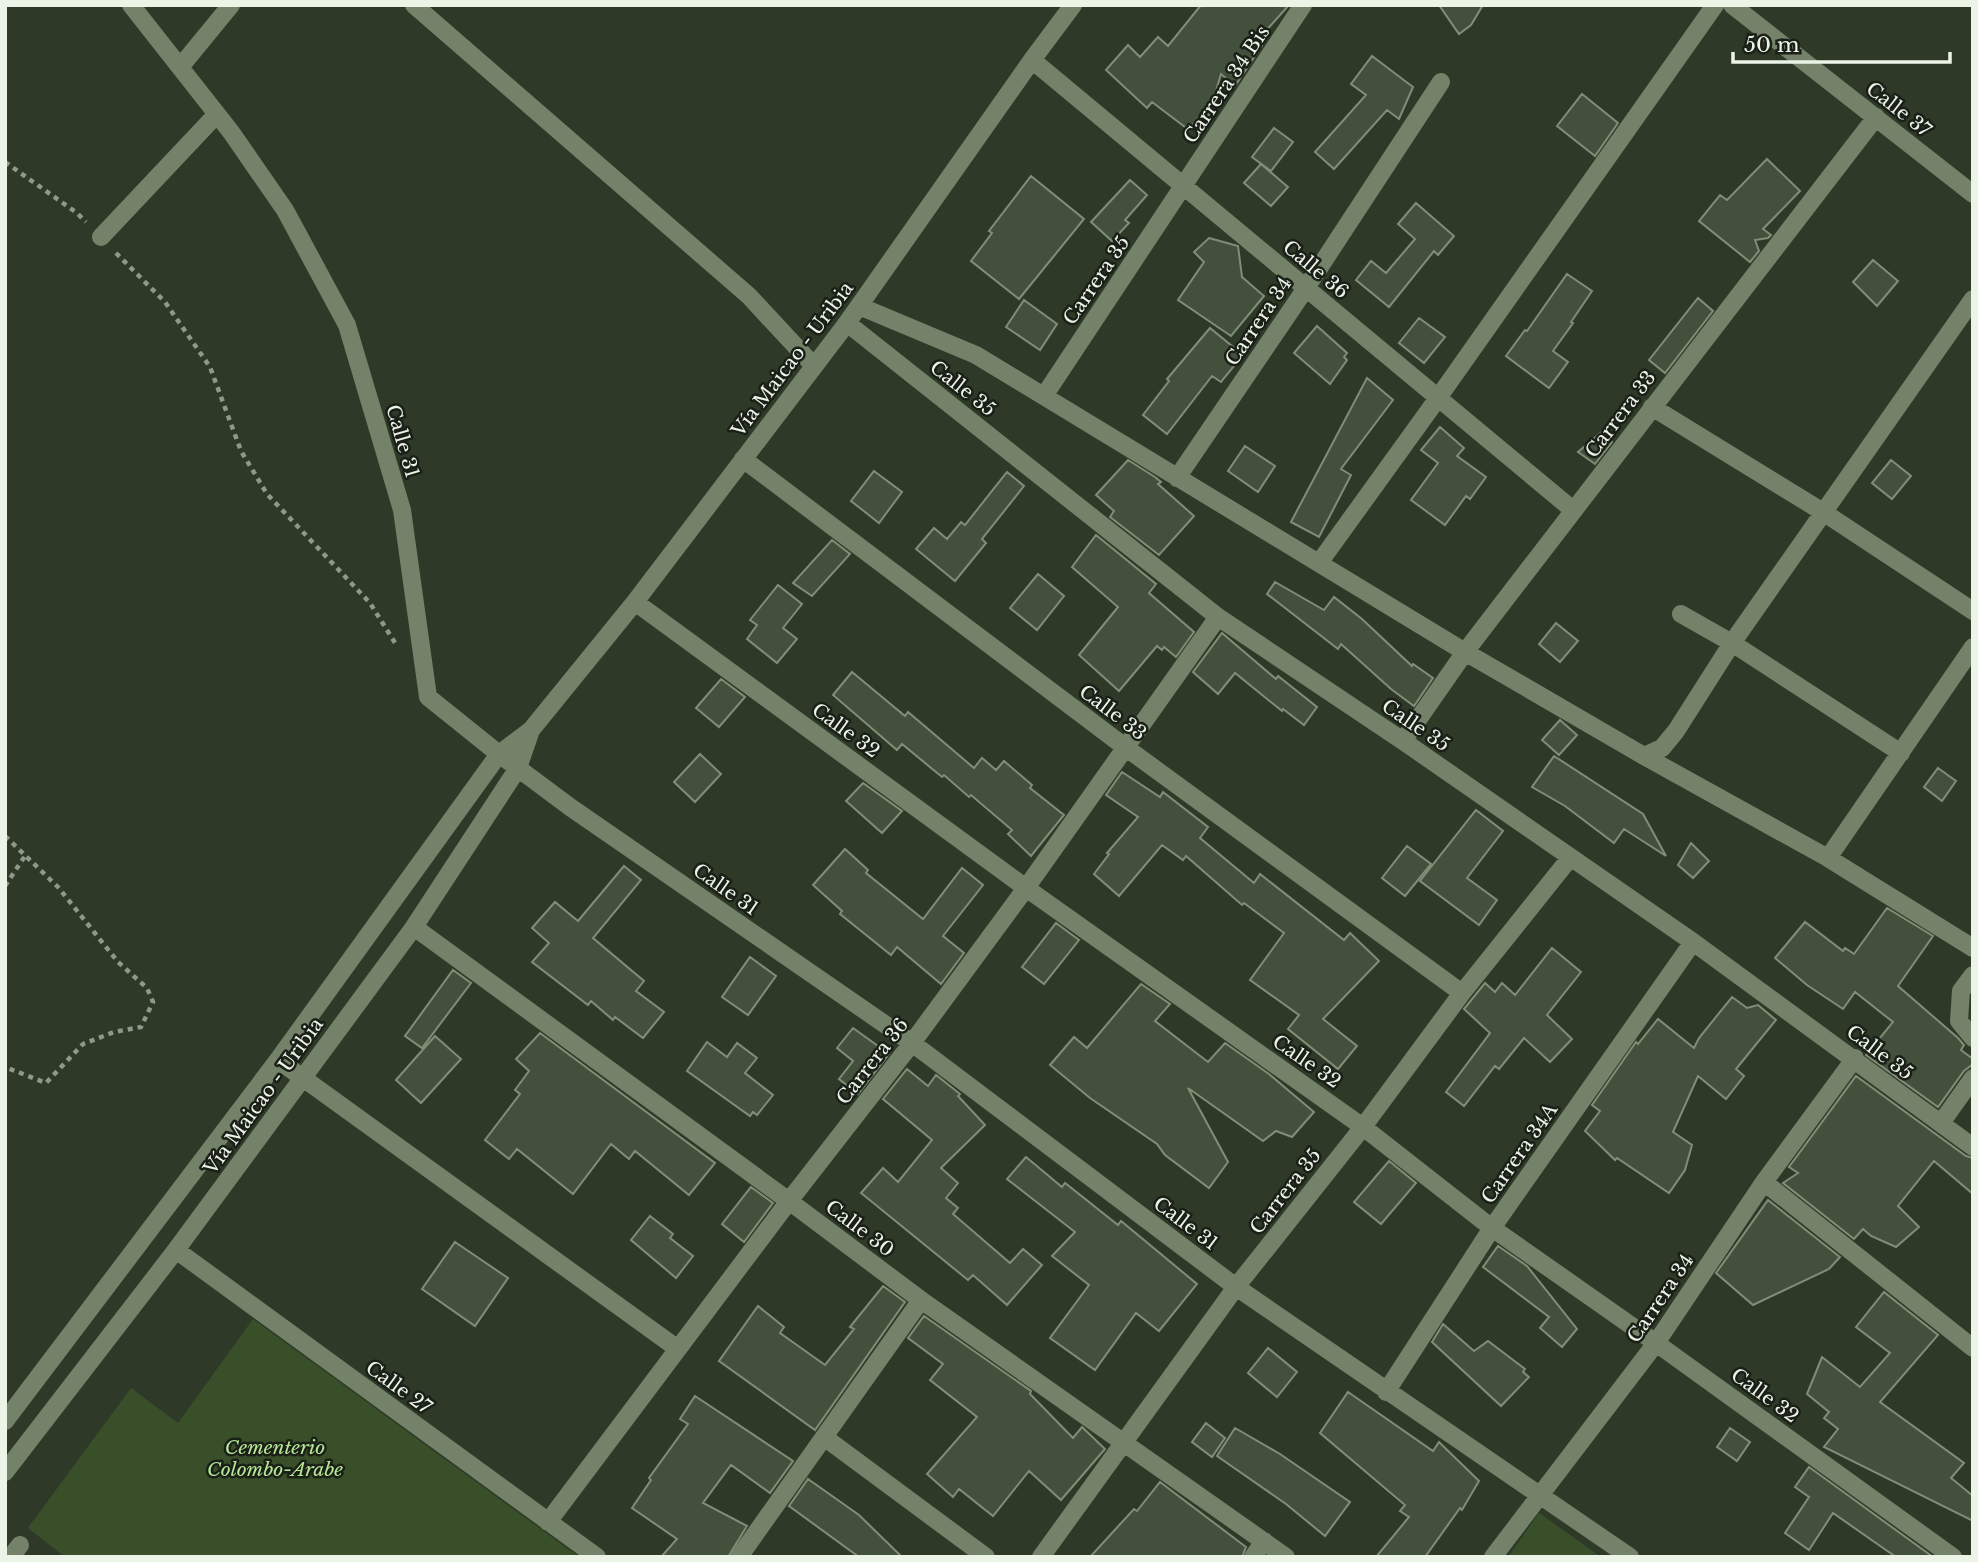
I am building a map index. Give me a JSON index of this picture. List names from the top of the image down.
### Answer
{
  "streets": {
    "street": [
      "Carrera 34 Bis",
      "Calle 37",
      "Calle 36",
      "Carrera 35",
      "Carrera 34",
      "Vía Maicao - Uribia",
      "Calle 35",
      "Carrera 33",
      "Calle 31",
      "Calle 33",
      "Calle 32",
      "Carrera 36",
      "Carrera 34A",
      "Calle 30",
      "Calle 27"
    ]
  },
  "crossings": [
    ["Carrera 34 Bis", "Calle 36"],
    ["Carrera 34 Bis", "Carrera 35"],
    ["Calle 37", "Carrera 33"],
    ["Calle 36", "Carrera 35"],
    ["Calle 36", "Carrera 34"],
    ["Calle 36", "Vía Maicao - Uribia"],
    ["Calle 36", "Carrera 33"],
    ["Carrera 35", "Calle 35"],
    ["Carrera 35", "Calle 31"],
    ["Carrera 35", "Calle 33"],
    ["Carrera 35", "Calle 32"],
    ["Carrera 35", "Calle 30"],
    ["Carrera 34", "Calle 35"],
    ["Carrera 34", "Calle 31"],
    ["Carrera 34", "Calle 32"],
    ["Vía Maicao - Uribia", "Calle 35"],
    ["Vía Maicao - Uribia", "Calle 31"],
    ["Vía Maicao - Uribia", "Calle 33"],
    ["Vía Maicao - Uribia", "Calle 32"],
    ["Vía Maicao - Uribia", "Calle 30"],
    ["Vía Maicao - Uribia", "Calle 27"],
    ["Calle 35", "Carrera 33"],
    ["Calle 35", "Carrera 36"],
    ["Calle 35", "Carrera 34A"],
    ["Calle 31", "Carrera 36"],
    ["Calle 31", "Carrera 34A"],
    ["Calle 33", "Carrera 36"],
    ["Calle 32", "Carrera 36"],
    ["Calle 32", "Carrera 34A"],
    ["Carrera 36", "Calle 30"],
    ["Carrera 36", "Calle 27"]
  ],
  "parks": ["Cementerio Colombo-Arabe"],
  "scale_bar": "50 m"
}
